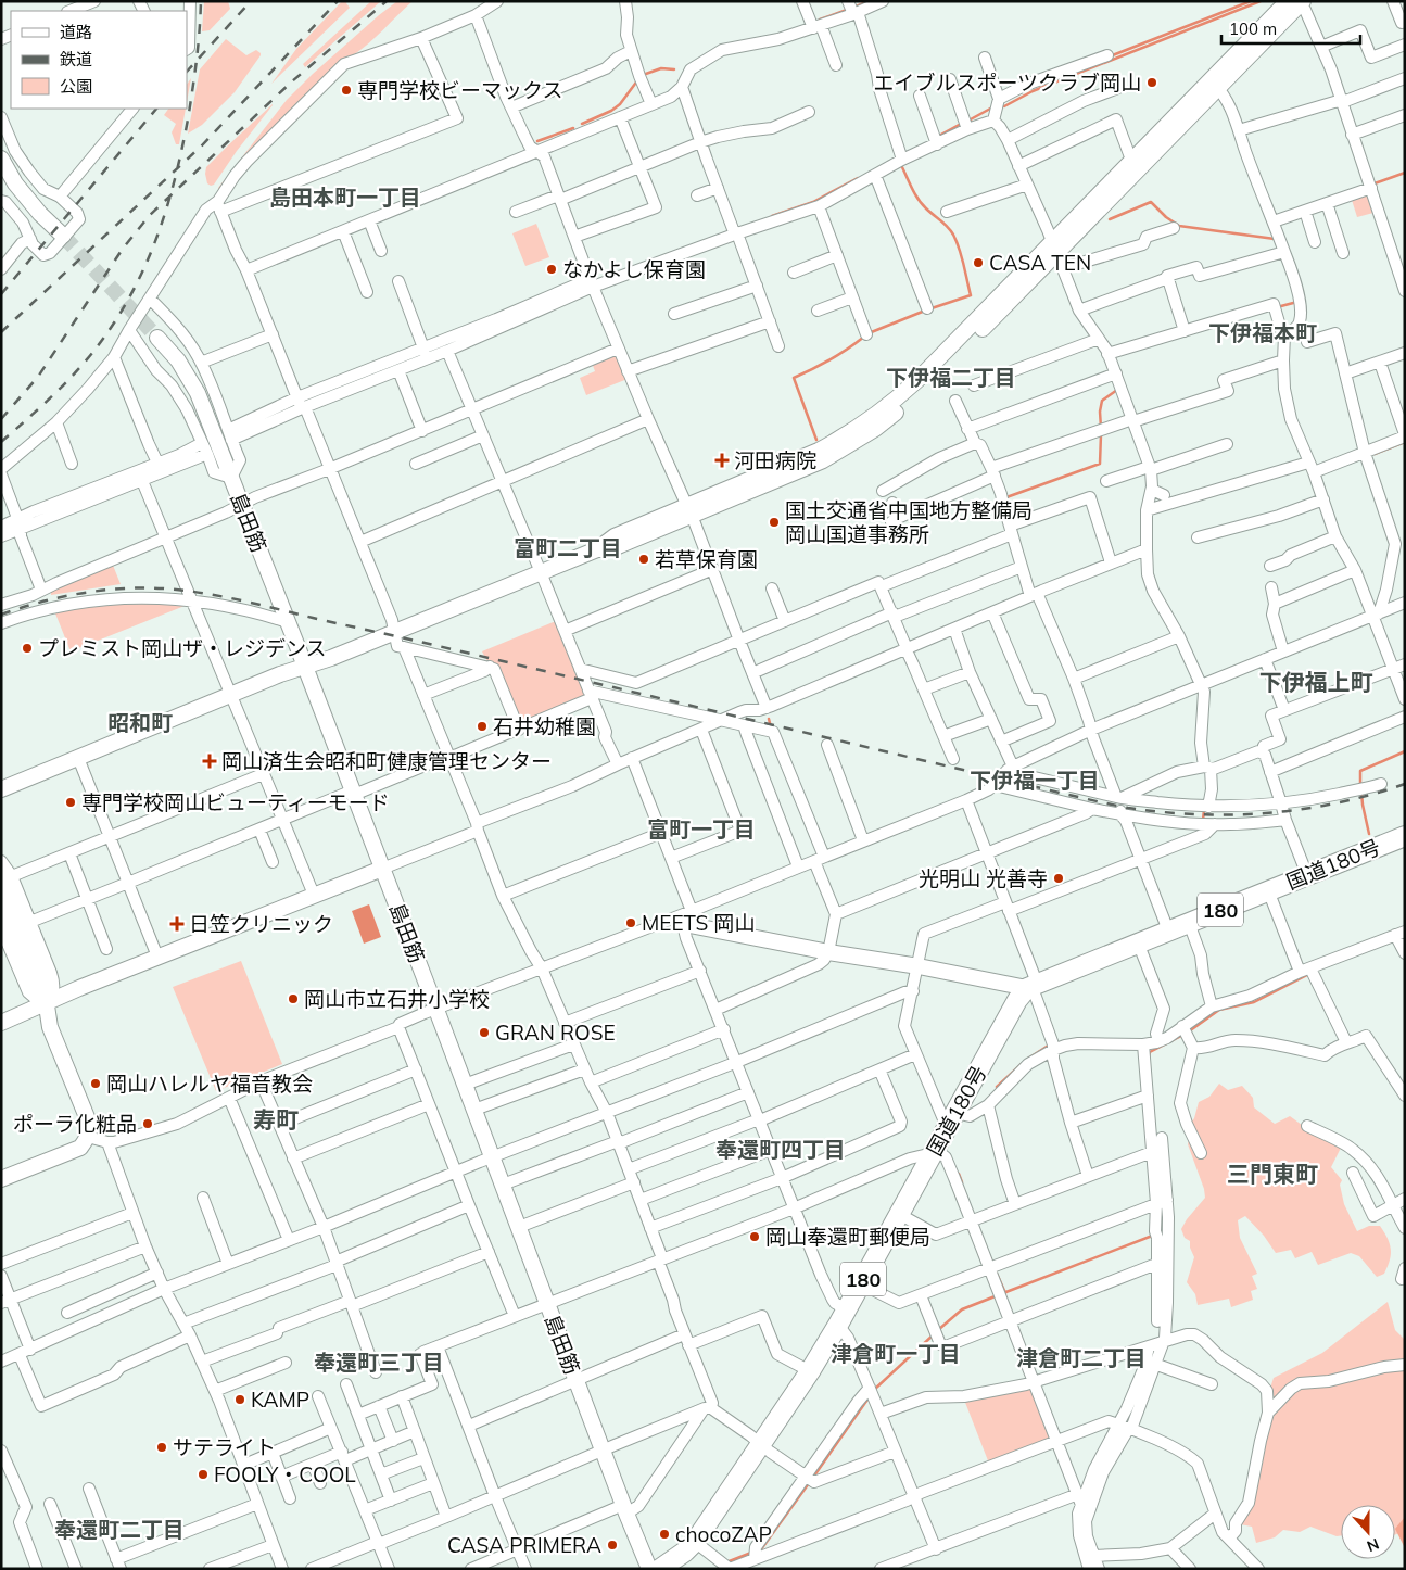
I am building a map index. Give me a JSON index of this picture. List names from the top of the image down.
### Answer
{
  "streets": {
    "highway": ["国道180号", "180"],
    "street": ["島田筋"]
  },
  "districts": [
    "島田本町一丁目",
    "下伊福本町",
    "下伊福二丁目",
    "富町二丁目",
    "下伊福上町",
    "昭和町",
    "下伊福一丁目",
    "富町一丁目",
    "寿町",
    "奉還町四丁目",
    "三門東町",
    "津倉町一丁目",
    "津倉町二丁目",
    "奉還町三丁目",
    "奉還町二丁目"
  ],
  "places": {
    "other": [
      "エイブルスポーツクラブ岡山",
      "専門学校ビーマックス",
      "CASA TEN",
      "なかよし保育園",
      "国土交通省中国地方整備局 岡山国道事務所",
      "若草保育園",
      "プレミスト岡山ザ・レジデンス",
      "石井幼稚園",
      "専門学校岡山ビューティーモード",
      "光明山 光善寺",
      "MEETS 岡山",
      "岡山市立石井小学校",
      "GRAN ROSE",
      "岡山ハレルヤ福音教会",
      "ポーラ化粧品",
      "岡山奉還町郵便局",
      "KAMP",
      "サテライト",
      "FOOLY・COOL",
      "chocoZAP",
      "CASA PRIMERA"
    ],
    "health": ["河田病院", "岡山済生会昭和町健康管理センター", "日笠クリニック"]
  },
  "legend": ["道路", "鉄道", "公園"],
  "scale_bar": "100 m",
  "north": "bottom"
}
